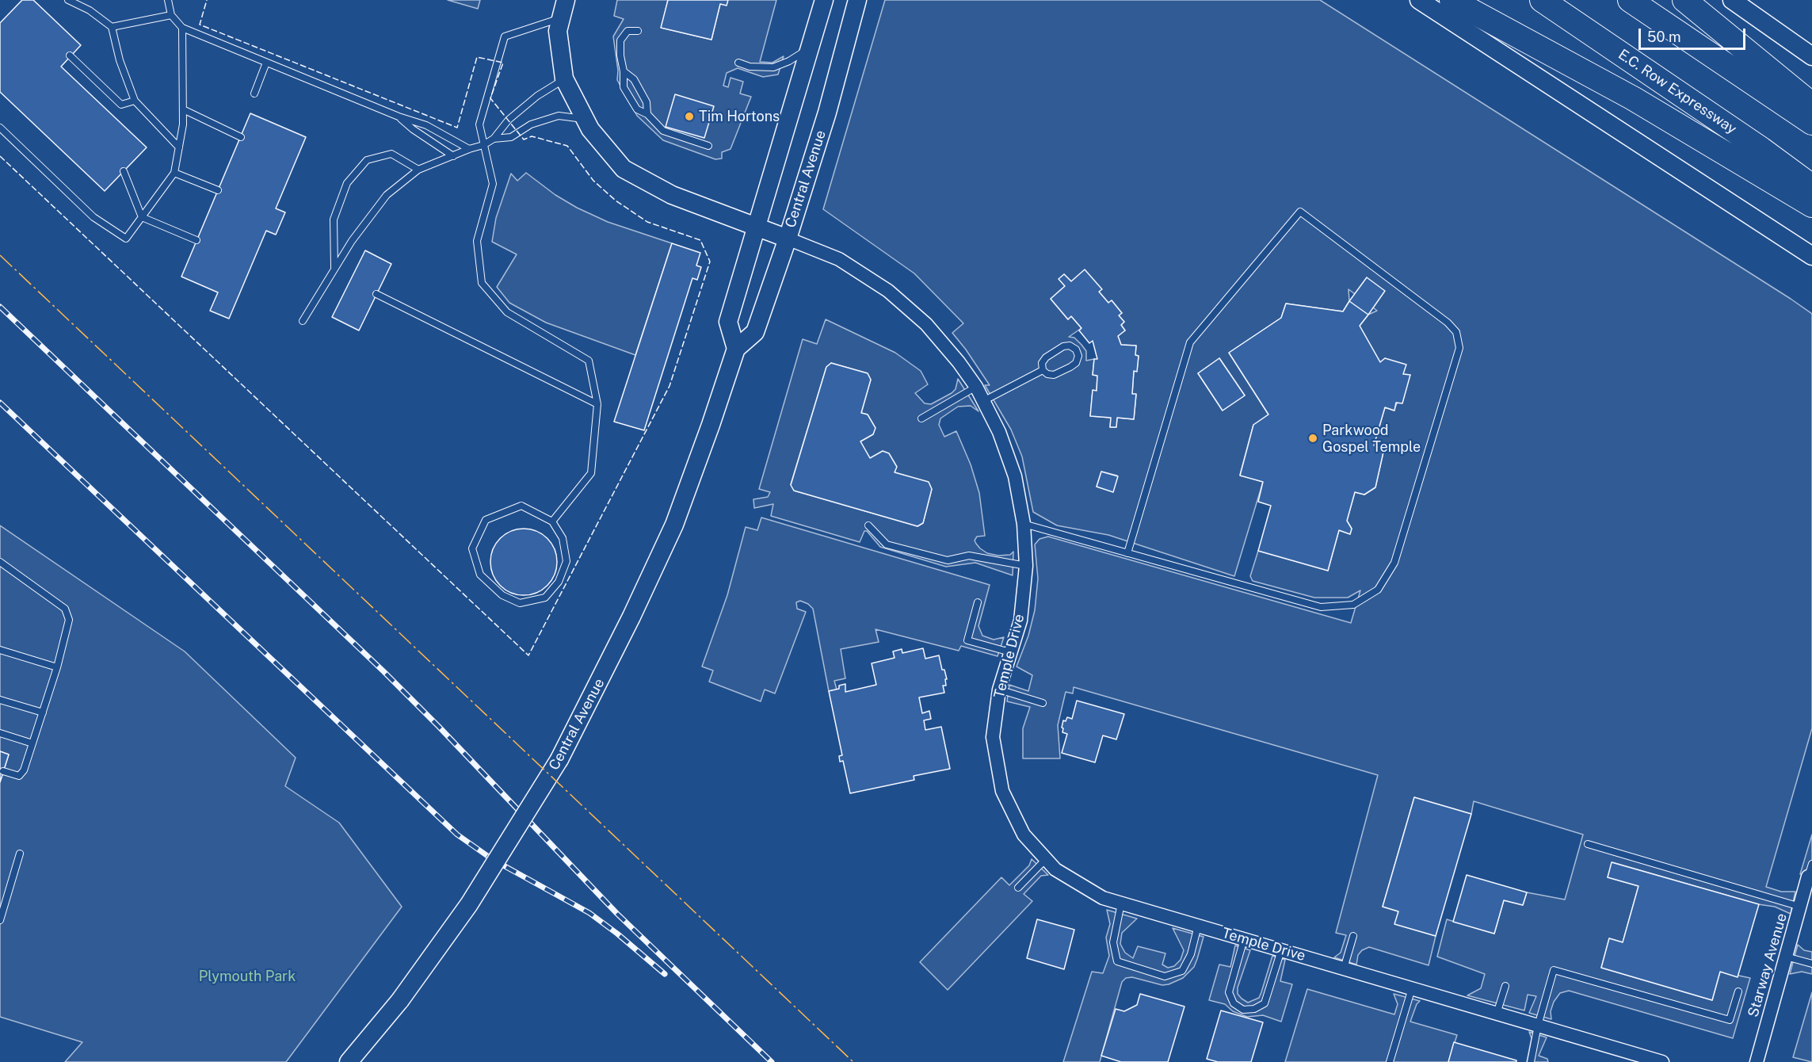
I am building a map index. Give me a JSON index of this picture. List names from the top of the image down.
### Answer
{
  "streets": {
    "highway": ["E.C. Row Expressway"],
    "street": ["Central Avenue", "Temple Drive", "Starway Avenue"]
  },
  "crossings": [
    ["Central Avenue", "Temple Drive"]
  ],
  "parks": ["Plymouth Park"],
  "places": ["Tim Hortons", "Parkwood Gospel Temple"],
  "scale_bar": "50 m"
}
